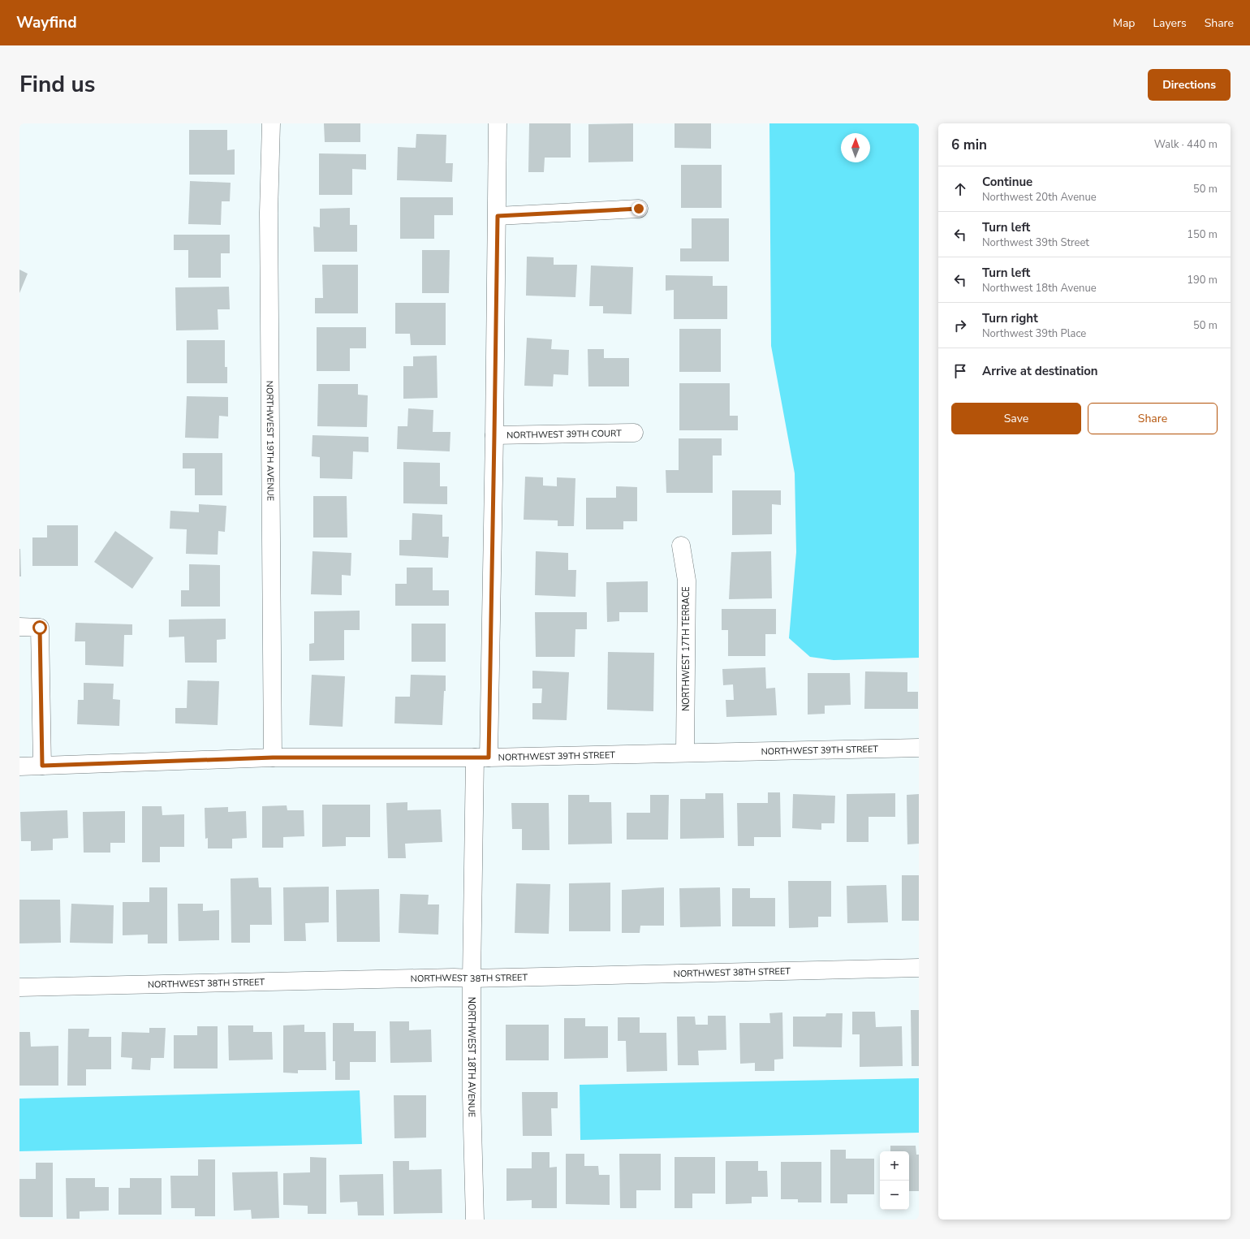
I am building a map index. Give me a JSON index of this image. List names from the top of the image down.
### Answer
{
  "streets": {
    "street": [
      "NORTHWEST 39TH COURT",
      "NORTHWEST 19TH AVENUE",
      "NORTHWEST 17TH TERRACE",
      "NORTHWEST 39TH STREET",
      "NORTHWEST 38TH STREET",
      "NORTHWEST 18TH AVENUE"
    ]
  },
  "crossings": [
    ["NORTHWEST 39TH COURT", "NORTHWEST 18TH AVENUE"],
    ["NORTHWEST 19TH AVENUE", "NORTHWEST 39TH STREET"],
    ["NORTHWEST 17TH TERRACE", "NORTHWEST 39TH STREET"],
    ["NORTHWEST 39TH STREET", "NORTHWEST 18TH AVENUE"],
    ["NORTHWEST 38TH STREET", "NORTHWEST 18TH AVENUE"]
  ],
  "north": "top",
  "page": {
    "header": "Wayfind",
    "nav": ["Map", "Layers", "Share"],
    "title": "Find us",
    "buttons": [
      "Directions",
      ["Save", "Share"]
    ],
    "heading": ["6 min", "Walk · 440 m"],
    "list": [
      ["Continue", "Northwest 20th Avenue", "50 m"],
      ["Turn left", "Northwest 39th Street", "150 m"],
      ["Turn left", "Northwest 18th Avenue", "190 m"],
      ["Turn right", "Northwest 39th Place", "50 m"],
      "Arrive at destination"
    ],
    "map_buttons": ["+", "−"]
  }
}
